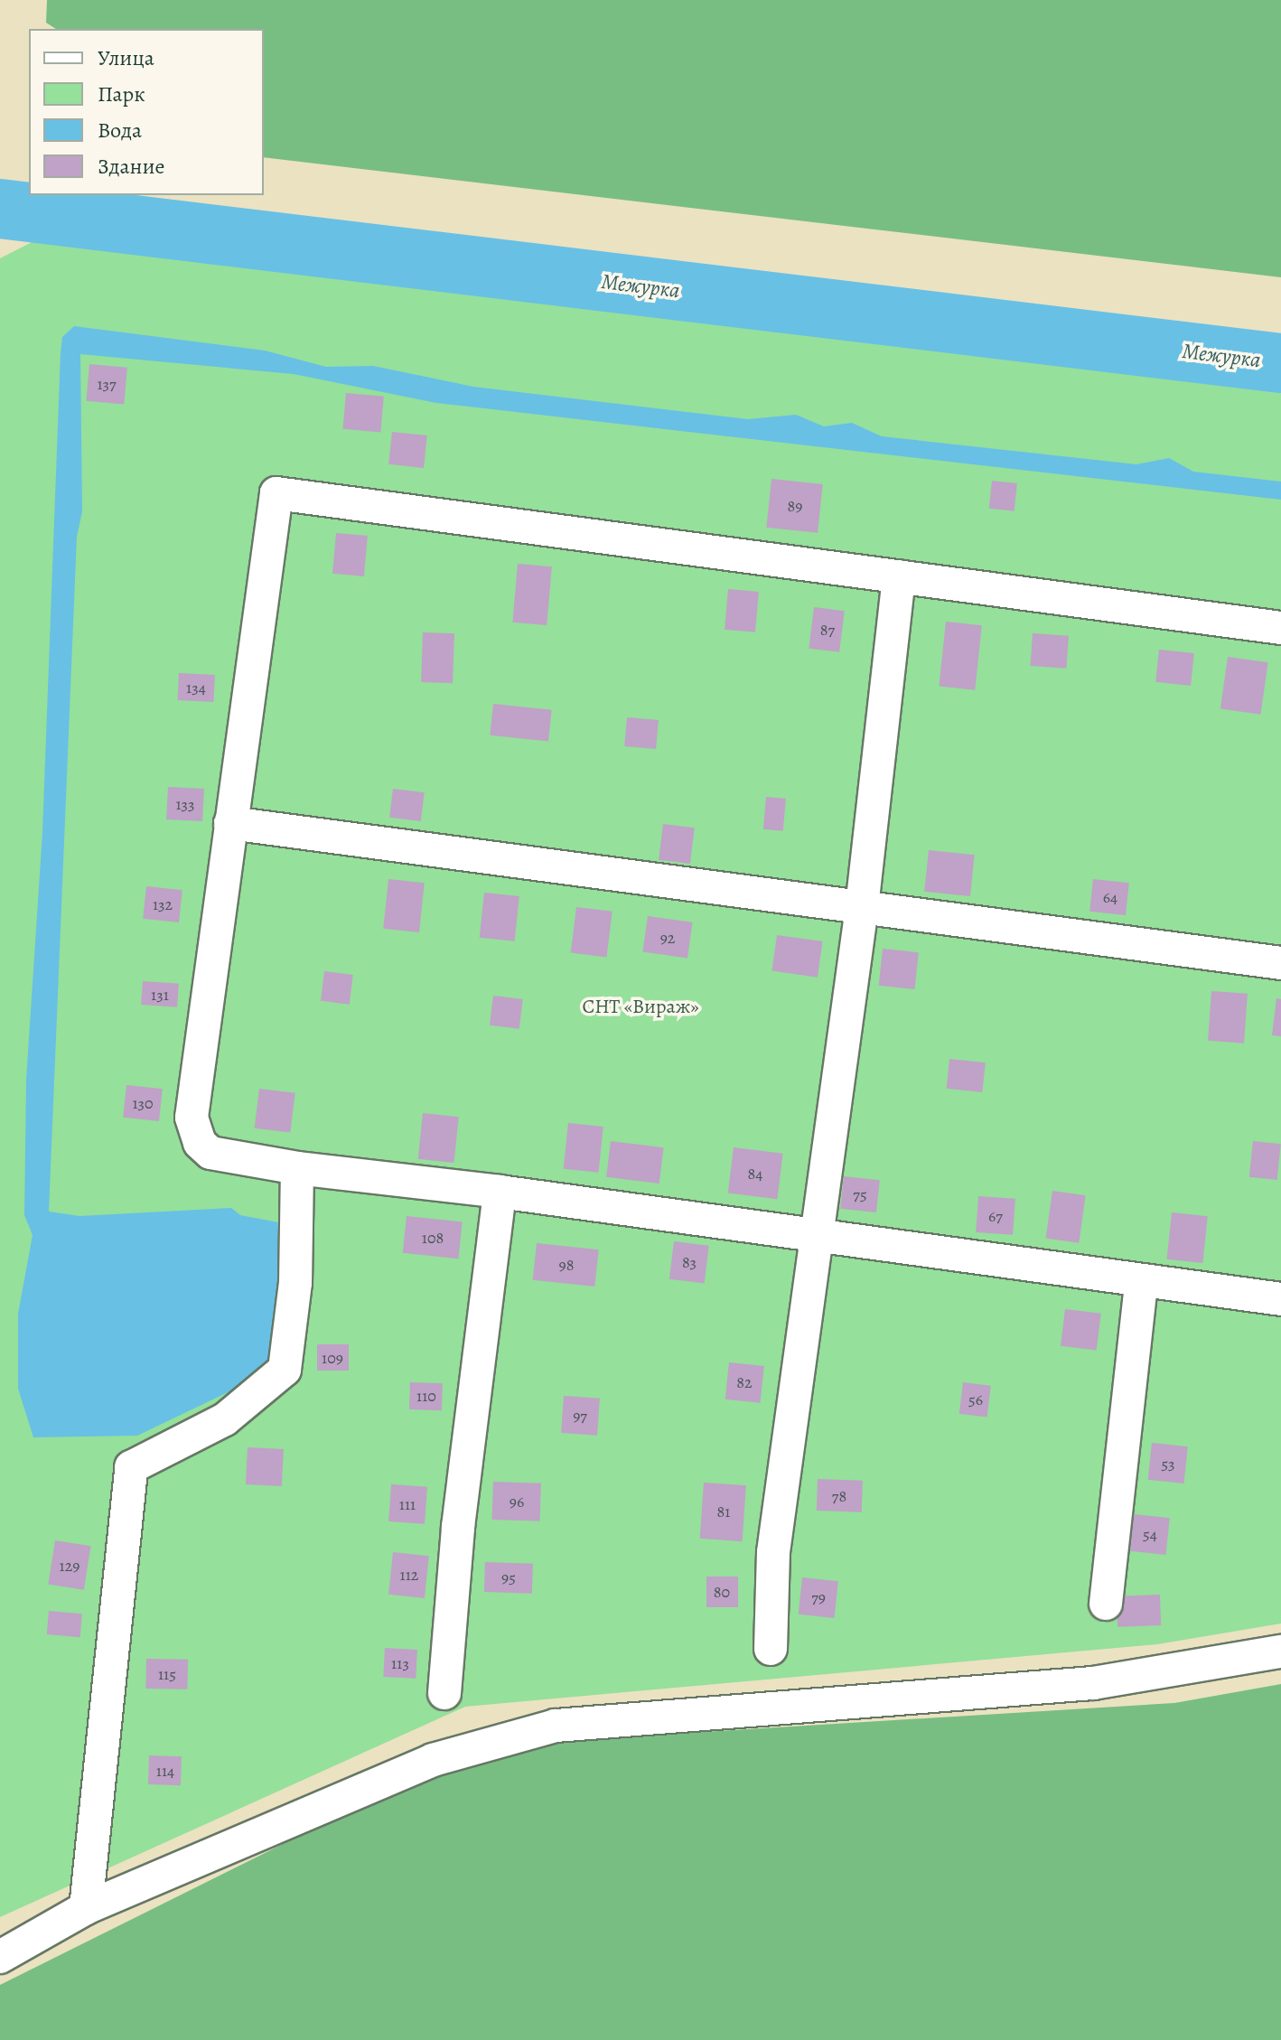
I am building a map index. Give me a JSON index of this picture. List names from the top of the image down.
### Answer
{
  "water": ["Межурка"],
  "parks": ["СНТ «Вираж»"],
  "house_numbers": [
    "137",
    "89",
    "87",
    "134",
    "133",
    "64",
    "132",
    "92",
    "131",
    "130",
    "84",
    "75",
    "67",
    "108",
    "83",
    "98",
    "109",
    "82",
    "110",
    "56",
    "97",
    "53",
    "78",
    "96",
    "111",
    "81",
    "54",
    "129",
    "112",
    "95",
    "80",
    "79",
    "113",
    "115",
    "114"
  ],
  "legend": [
    "Улица",
    "Парк",
    "Вода",
    "Здание"
  ]
}
